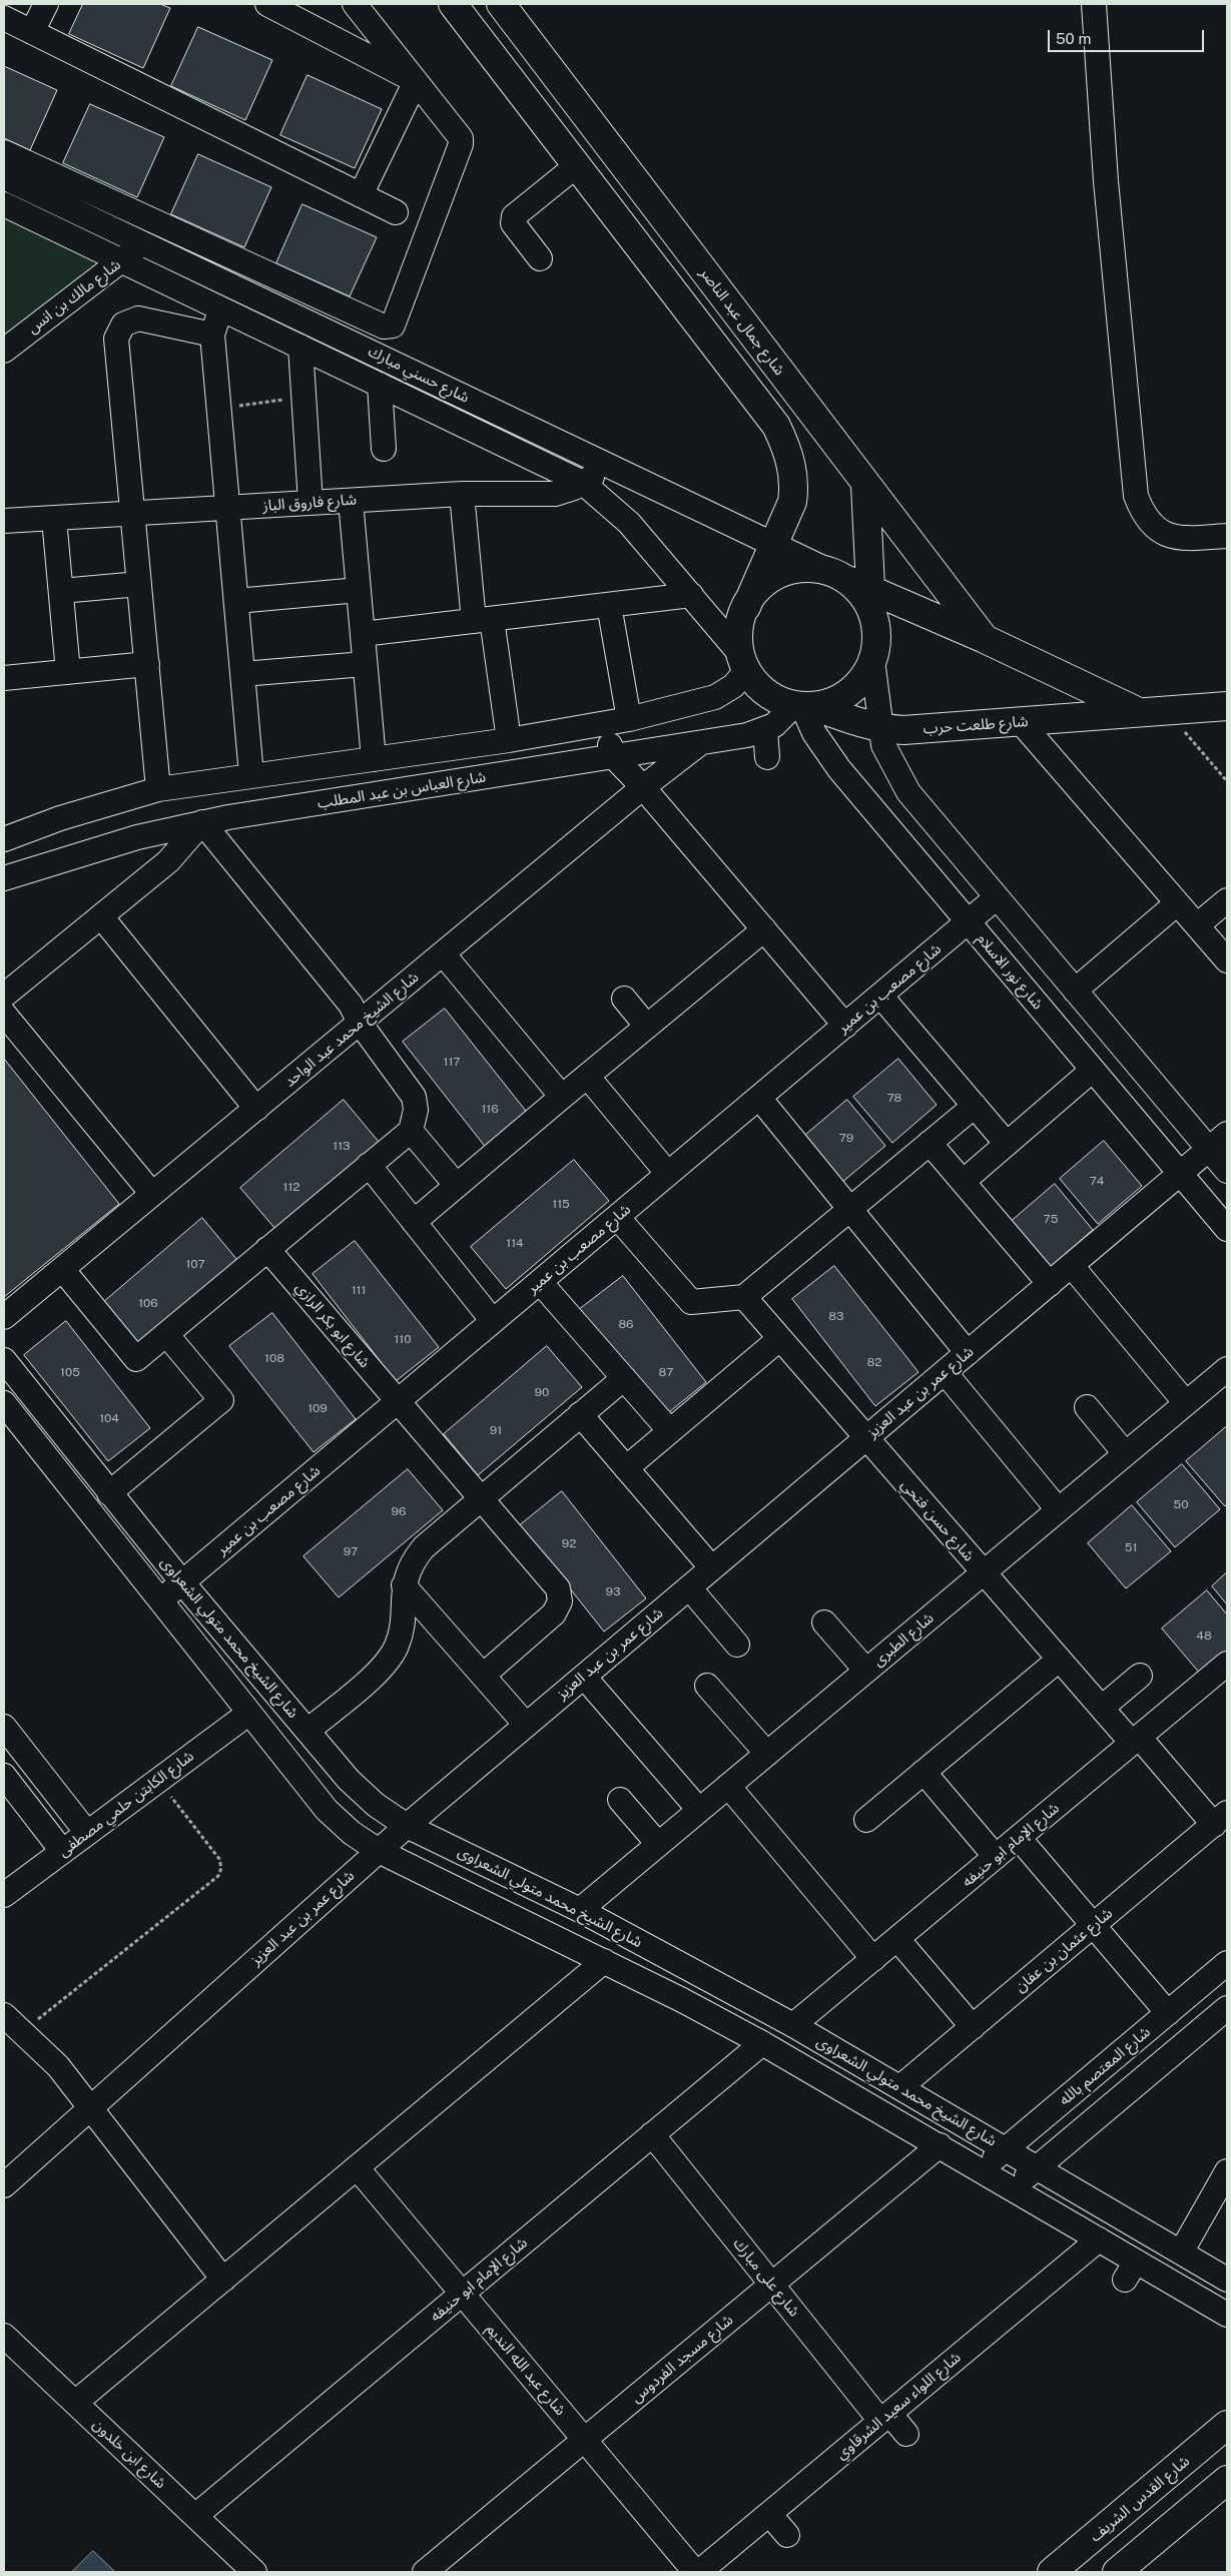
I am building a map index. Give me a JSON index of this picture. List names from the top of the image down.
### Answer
{
  "streets": {
    "main road": ["شارع جمال عبد الناصر", "شارع طلعت حرب", "شارع القدس الشريف"],
    "street": [
      "شارع مالك بن انس",
      "شارع حسني مبارك",
      "شارع فاروق الباز",
      "شارع العباس بن عبد المطلب",
      "شارع نور الاسلام",
      "شارع مصعب بن عمير",
      "شارع الشيخ محمد عبد الواحد",
      "شارع ابو بكر الرازي",
      "شارع عمر بن عبد العزيز",
      "شارع حسن فتحي",
      "شارع الشيخ محمد متولي الشعراوى",
      "شارع الطبرى",
      "شارع الكابتن حلمي مصطفى",
      "شارع الإمام ابو حنيفه",
      "شارع عثمان بن عفان",
      "شارع المعتصم بالله",
      "شارع على مبارك",
      "شارع مسجد الفردوس",
      "شارع عبد الله النديم",
      "شارع اللواء سعيد الشرقاوي",
      "شارع ابن خلدون"
    ]
  },
  "crossings": [
    ["شارع مالك بن انس", "شارع حسني مبارك"],
    ["شارع حسني مبارك", "شارع فاروق الباز"],
    ["شارع حسني مبارك", "شارع طلعت حرب"],
    ["شارع حسني مبارك", "شارع العباس بن عبد المطلب"],
    ["شارع حسني مبارك", "شارع نور الاسلام"],
    ["شارع طلعت حرب", "شارع العباس بن عبد المطلب"],
    ["شارع طلعت حرب", "شارع نور الاسلام"],
    ["شارع العباس بن عبد المطلب", "شارع نور الاسلام"],
    ["شارع العباس بن عبد المطلب", "شارع الشيخ محمد عبد الواحد"],
    ["شارع نور الاسلام", "شارع مصعب بن عمير"],
    ["شارع نور الاسلام", "شارع عمر بن عبد العزيز"],
    ["شارع مصعب بن عمير", "شارع ابو بكر الرازي"],
    ["شارع مصعب بن عمير", "شارع الشيخ محمد متولي الشعراوى"],
    ["شارع عمر بن عبد العزيز", "شارع حسن فتحي"],
    ["شارع عمر بن عبد العزيز", "شارع الشيخ محمد متولي الشعراوى"],
    ["شارع حسن فتحي", "شارع الطبرى"],
    ["شارع حسن فتحي", "شارع الإمام ابو حنيفه"],
    ["شارع حسن فتحي", "شارع عثمان بن عفان"],
    ["شارع الشيخ محمد متولي الشعراوى", "شارع الطبرى"],
    ["شارع الشيخ محمد متولي الشعراوى", "شارع الكابتن حلمي مصطفى"],
    ["شارع الشيخ محمد متولي الشعراوى", "شارع الإمام ابو حنيفه"],
    ["شارع الشيخ محمد متولي الشعراوى", "شارع عثمان بن عفان"],
    ["شارع الشيخ محمد متولي الشعراوى", "شارع المعتصم بالله"],
    ["شارع الشيخ محمد متولي الشعراوى", "شارع مسجد الفردوس"],
    ["شارع الشيخ محمد متولي الشعراوى", "شارع اللواء سعيد الشرقاوي"],
    ["شارع الإمام ابو حنيفه", "شارع على مبارك"],
    ["شارع الإمام ابو حنيفه", "شارع عبد الله النديم"],
    ["شارع الإمام ابو حنيفه", "شارع ابن خلدون"],
    ["شارع على مبارك", "شارع مسجد الفردوس"],
    ["شارع على مبارك", "شارع اللواء سعيد الشرقاوي"],
    ["شارع مسجد الفردوس", "شارع عبد الله النديم"]
  ],
  "house_numbers": [
    "117",
    "78",
    "116",
    "79",
    "113",
    "74",
    "112",
    "115",
    "75",
    "114",
    "107",
    "111",
    "106",
    "83",
    "86",
    "110",
    "108",
    "82",
    "105",
    "87",
    "90",
    "109",
    "104",
    "91",
    "50",
    "96",
    "92",
    "51",
    "97",
    "93",
    "48"
  ],
  "scale_bar": "50 m"
}
